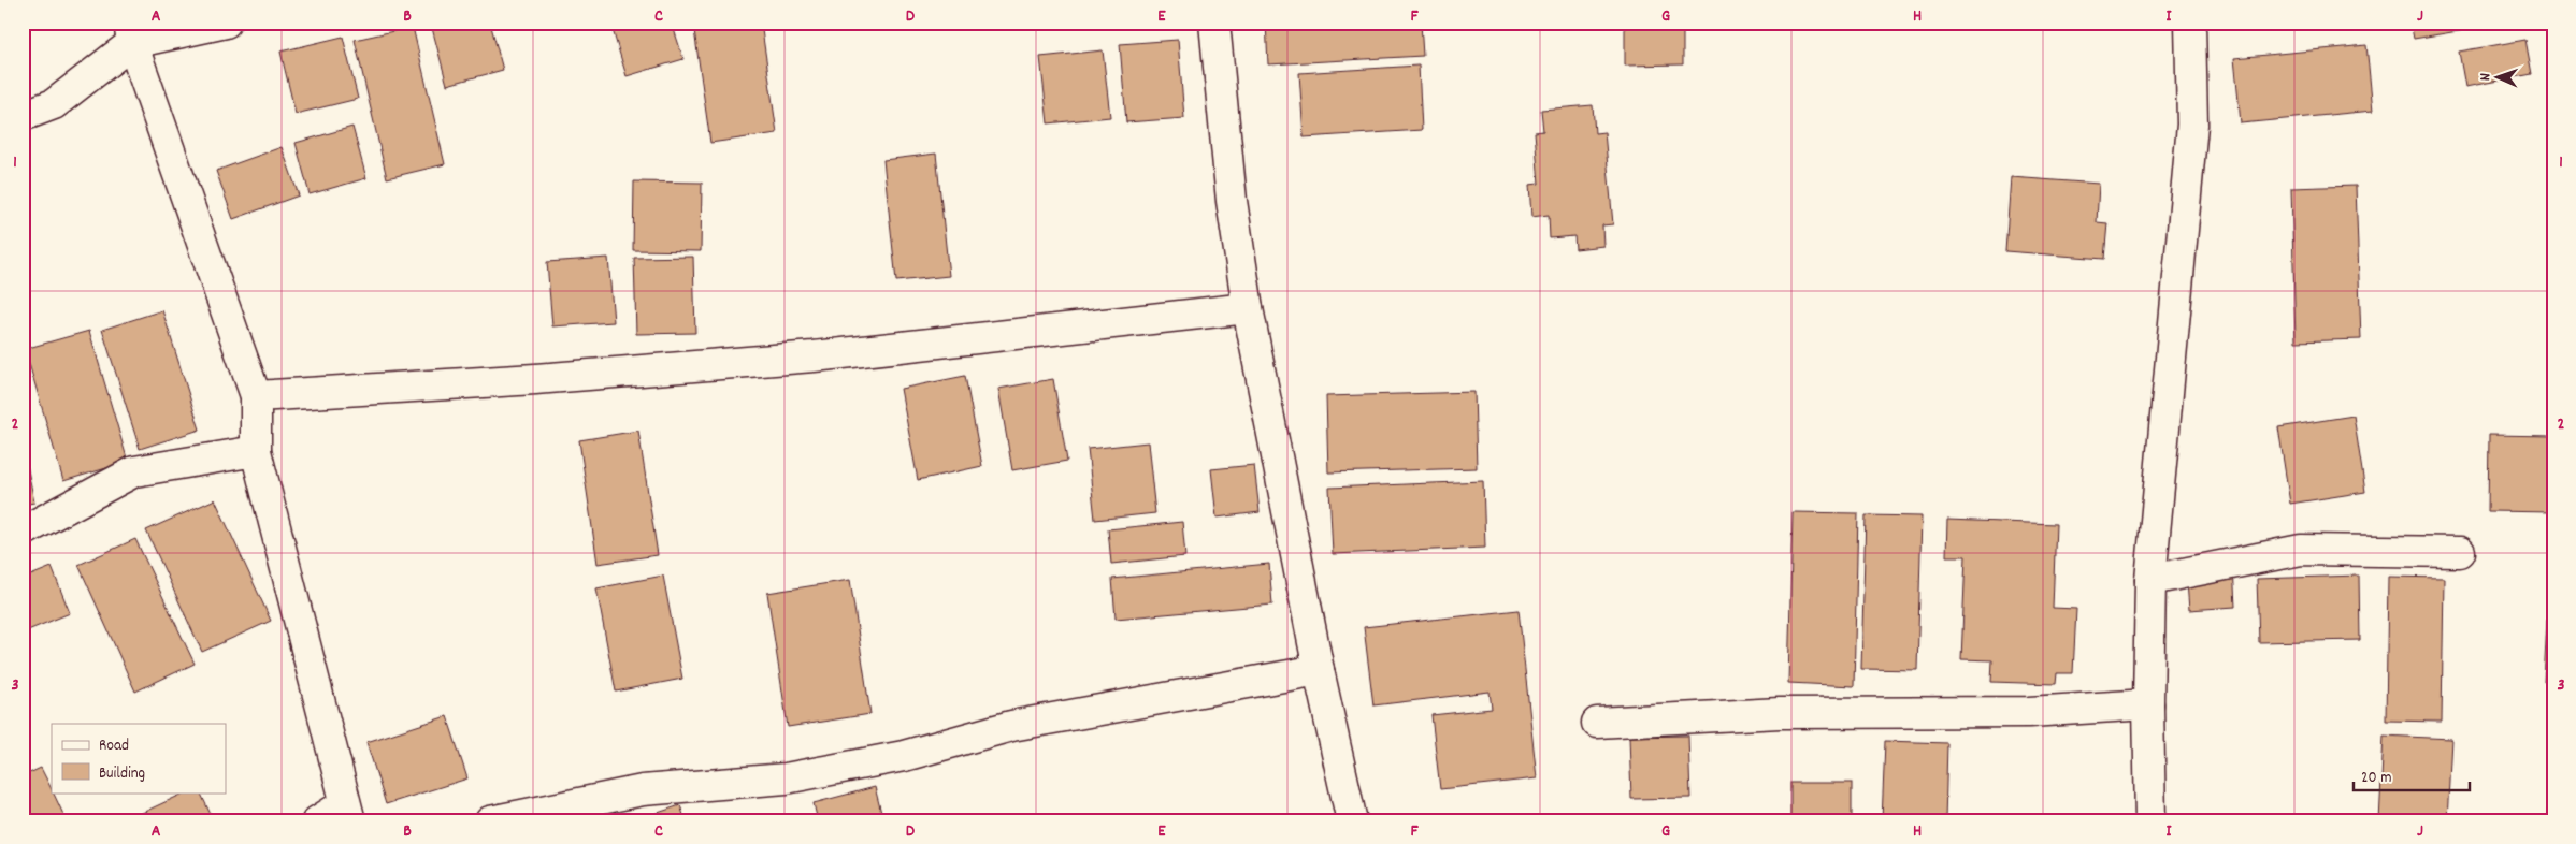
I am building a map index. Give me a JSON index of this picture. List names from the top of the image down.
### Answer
{
  "legend": ["Road", "Building"],
  "scale_bar": "20 m",
  "north": "left",
  "grid": {
    "columns": [
      "A",
      "B",
      "C",
      "D",
      "E",
      "F",
      "G",
      "H",
      "I",
      "J"
    ],
    "rows": ["1", "2", "3"]
  }
}
